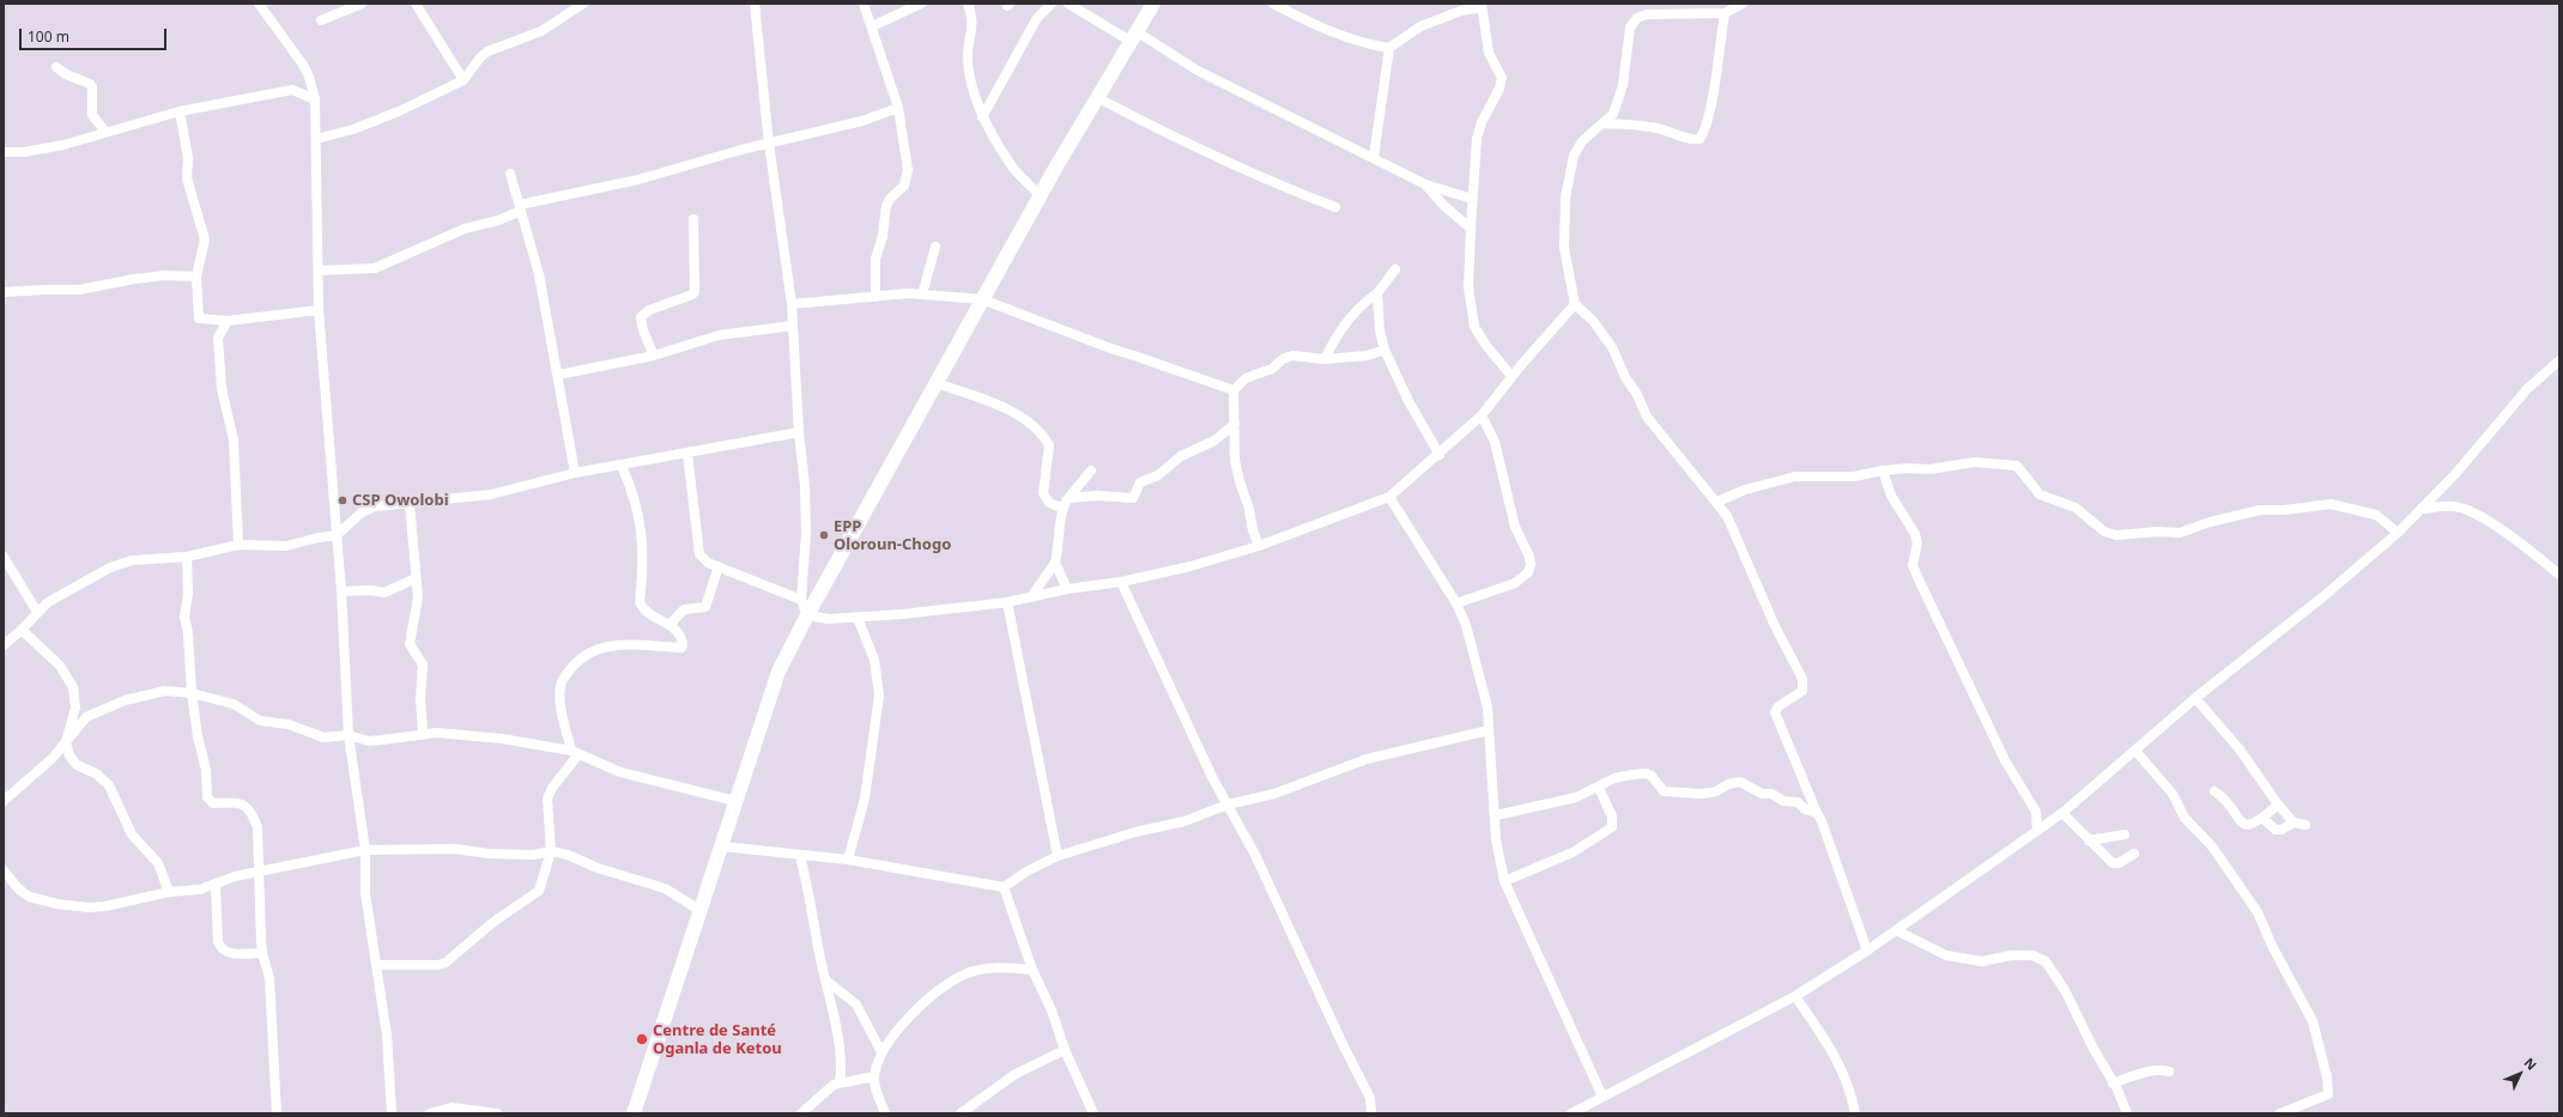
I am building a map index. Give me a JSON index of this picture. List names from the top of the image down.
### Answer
{
  "places": ["CSP Owolobi", "EPP Oloroun-Chogo", "Centre de Santé Oganla de Ketou"],
  "scale_bar": "100 m",
  "north": "top right"
}
